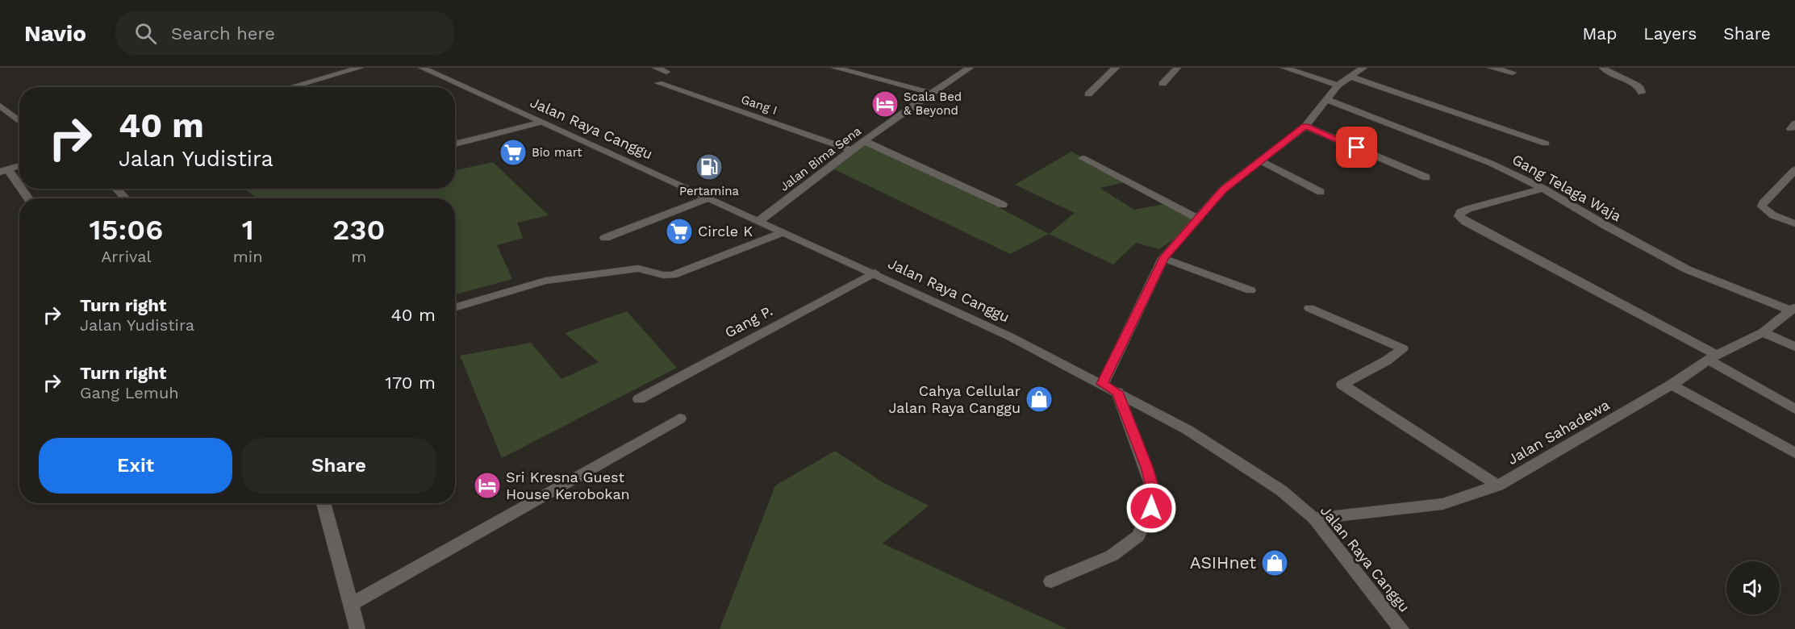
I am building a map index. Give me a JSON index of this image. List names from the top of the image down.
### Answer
{
  "streets": {
    "street": [
      "Gang I",
      "Jalan Raya Canggu",
      "Jalan Bima Sena",
      "Gang Telaga Waja",
      "Gang P.",
      "Jalan Sahadewa"
    ]
  },
  "crossings": [
    ["Gang I", "Jalan Bima Sena"],
    ["Jalan Raya Canggu", "Jalan Bima Sena"],
    ["Jalan Raya Canggu", "Gang P."],
    ["Jalan Raya Canggu", "Jalan Sahadewa"],
    ["Gang Telaga Waja", "Jalan Sahadewa"]
  ],
  "places": {
    "hotel": ["Scala Bed & Beyond", "Sri Kresna Guest House Kerobokan"],
    "supermarket": ["Bio mart", "Circle K"],
    "fuel station": ["Pertamina"],
    "shop": ["Cahya Cellular Jalan Raya Canggu", "ASIHnet"]
  },
  "page": {
    "header": "Navio",
    "search": "Search here",
    "nav": ["Map", "Layers", "Share"],
    "turn": ["40 m", "Jalan Yudistira"],
    "eta": [
      "15:06",
      "Arrival",
      "1",
      "min",
      "230",
      "m"
    ],
    "list": [
      {
        "name": "Turn right",
        "note": "Jalan Yudistira",
        "value": "40 m"
      },
      {
        "name": "Turn right",
        "note": "Gang Lemuh",
        "value": "170 m"
      }
    ],
    "buttons": ["Exit", "Share"]
  }
}
